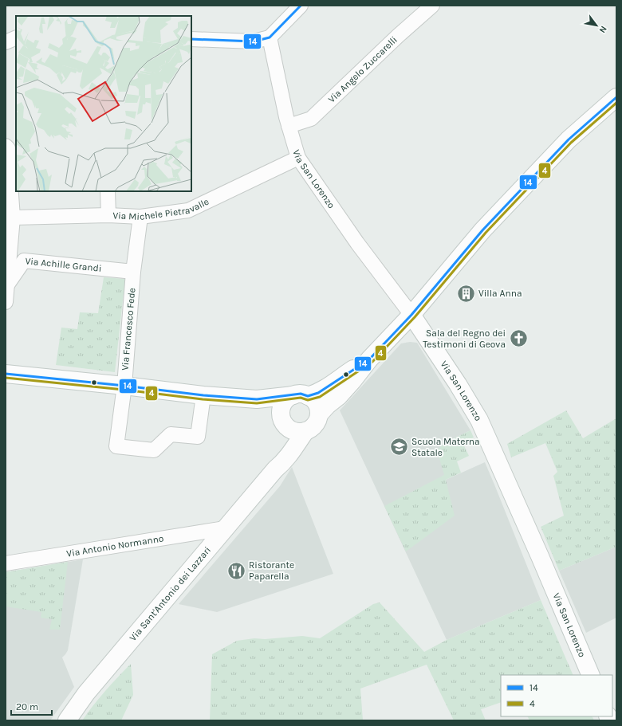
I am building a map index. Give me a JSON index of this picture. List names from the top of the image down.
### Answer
{
  "streets": {
    "main road": ["Via San Lorenzo", "Via Sant'Antonio dei Lazzari"],
    "street": [
      "Via Angelo Zuccarelli",
      "Via Michele Pietravalle",
      "Via Achille Grandi",
      "Via Francesco Fede",
      "Via Antonio Normanno"
    ]
  },
  "crossings": [
    ["Via Angelo Zuccarelli", "Via San Lorenzo"],
    ["Via San Lorenzo", "Via Michele Pietravalle"],
    ["Via Michele Pietravalle", "Via Francesco Fede"],
    ["Via Achille Grandi", "Via Francesco Fede"],
    ["Via Antonio Normanno", "Via Sant'Antonio dei Lazzari"]
  ],
  "places": {
    "building": ["Villa Anna"],
    "church": ["Sala del Regno dei Testimoni di Geova"],
    "school or university": ["Scuola Materna Statale"],
    "restaurant": ["Ristorante Paparella"]
  },
  "lines": ["transit line 14", "transit line 4"],
  "legend": ["14", "4"],
  "scale_bar": "20 m",
  "north": "bottom right"
}
